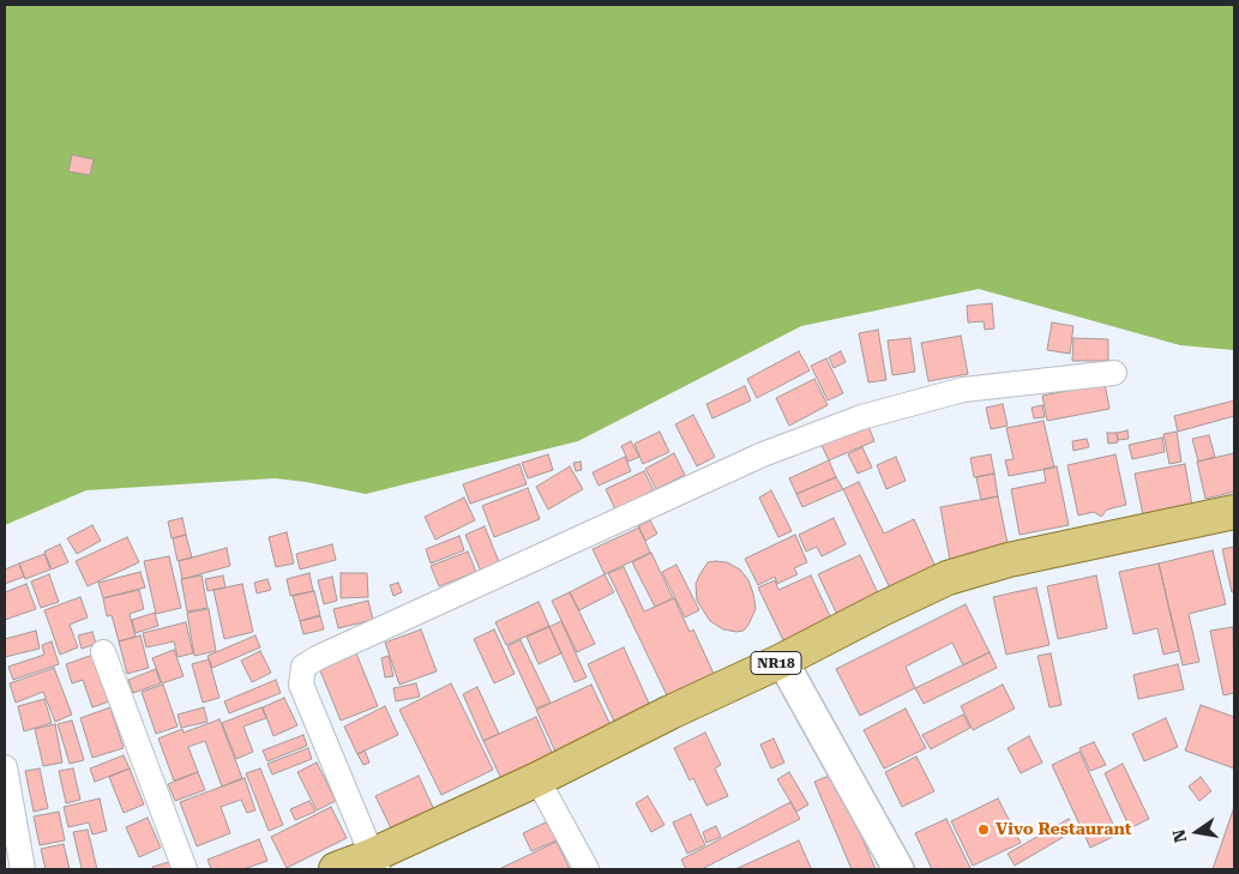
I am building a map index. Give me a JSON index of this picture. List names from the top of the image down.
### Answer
{
  "streets": {
    "main road": ["NR18"]
  },
  "places": ["Vivo Restaurant"],
  "north": "left"
}
